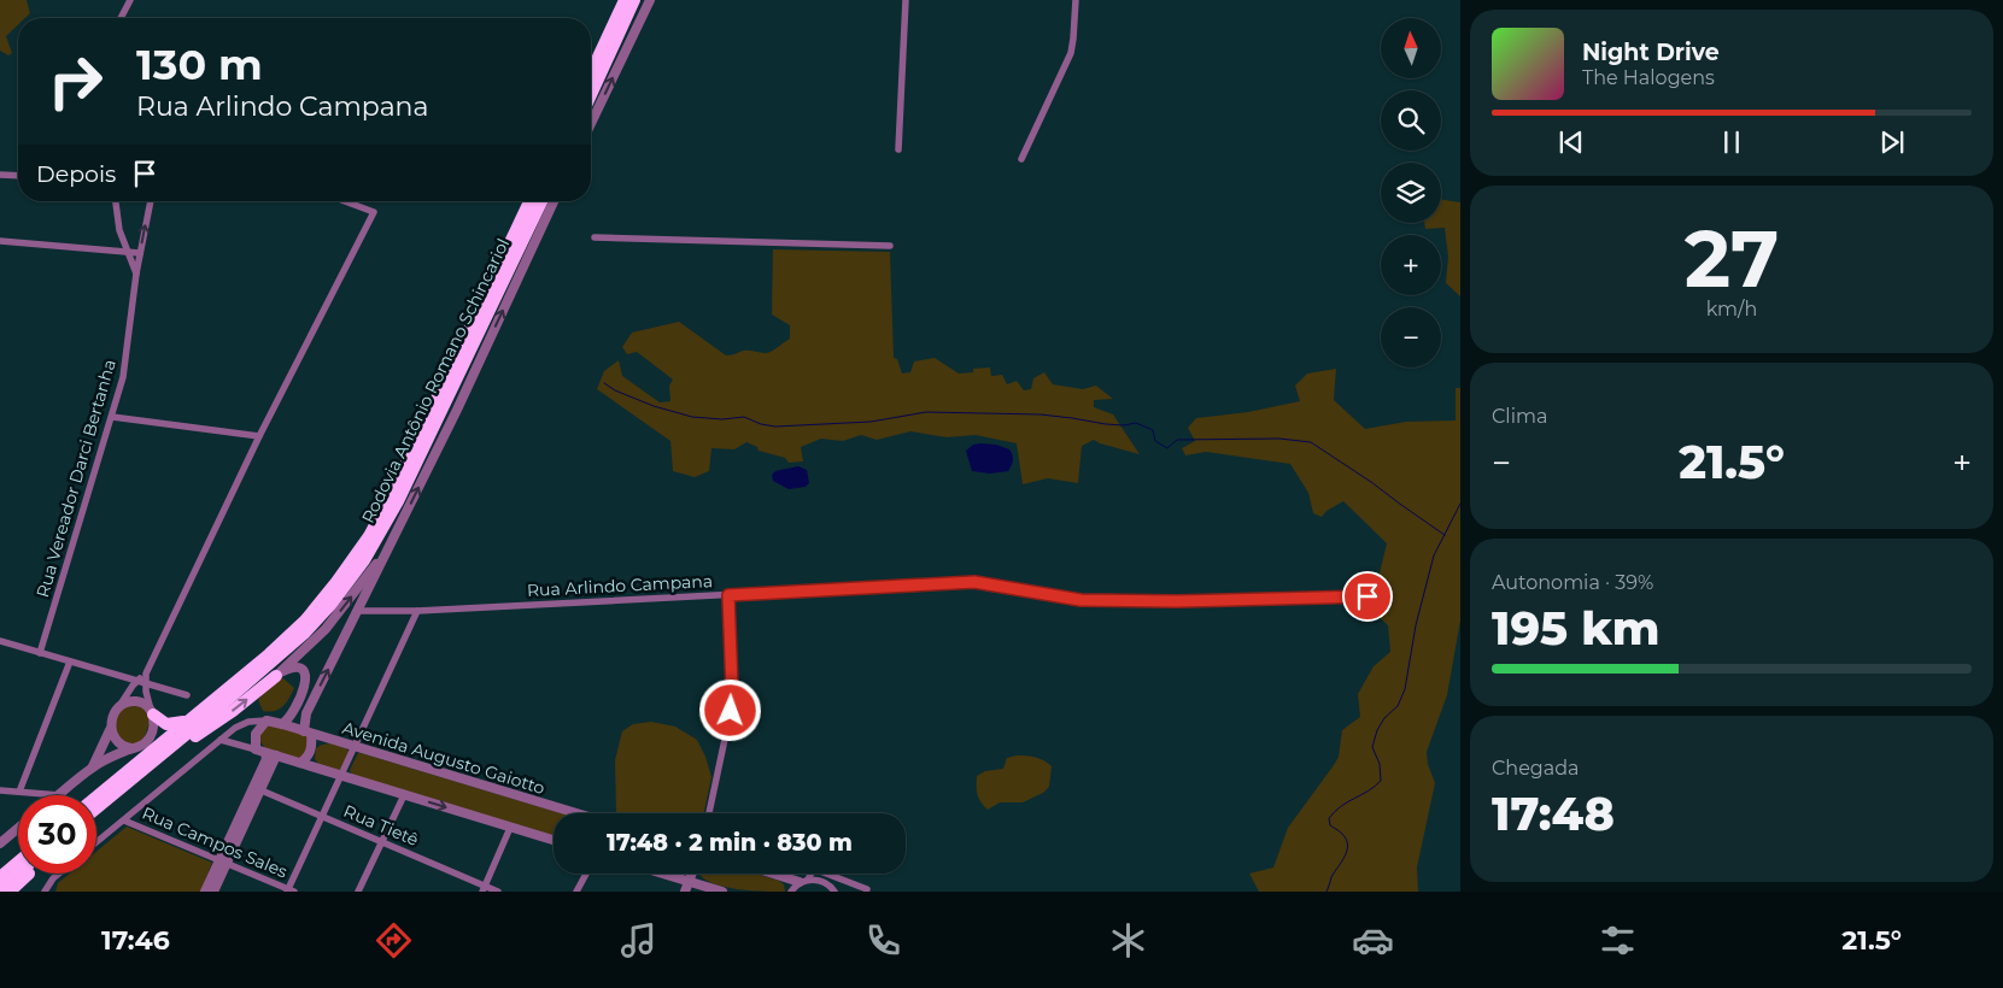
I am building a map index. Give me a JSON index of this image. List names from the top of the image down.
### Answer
{
  "streets": {
    "highway": ["Rodovia Antônio Romano Schincariol"],
    "street": [
      "Rua Vereador Darci Bertanha",
      "Rua Arlindo Campana",
      "Avenida Augusto Gaiotto",
      "Rua Tietê",
      "Rua Campos Sales"
    ]
  },
  "north": "top",
  "page": {
    "map_buttons": ["+", "−"],
    "turn": ["130 m", "Rua Arlindo Campana"],
    "song": ["Night Drive", "The Halogens"],
    "then": "Depois",
    "tile": [
      ["27", "km/h"],
      "Clima",
      ["Autonomia · 39%", "195 km"],
      ["Chegada", "17:48"]
    ],
    "heat": ["−", "21.5°", "+"],
    "limit": "30",
    "trip": "17:48 · 2 min · 830 m",
    "tabs": ["17:46", "21.5°"]
  }
}
